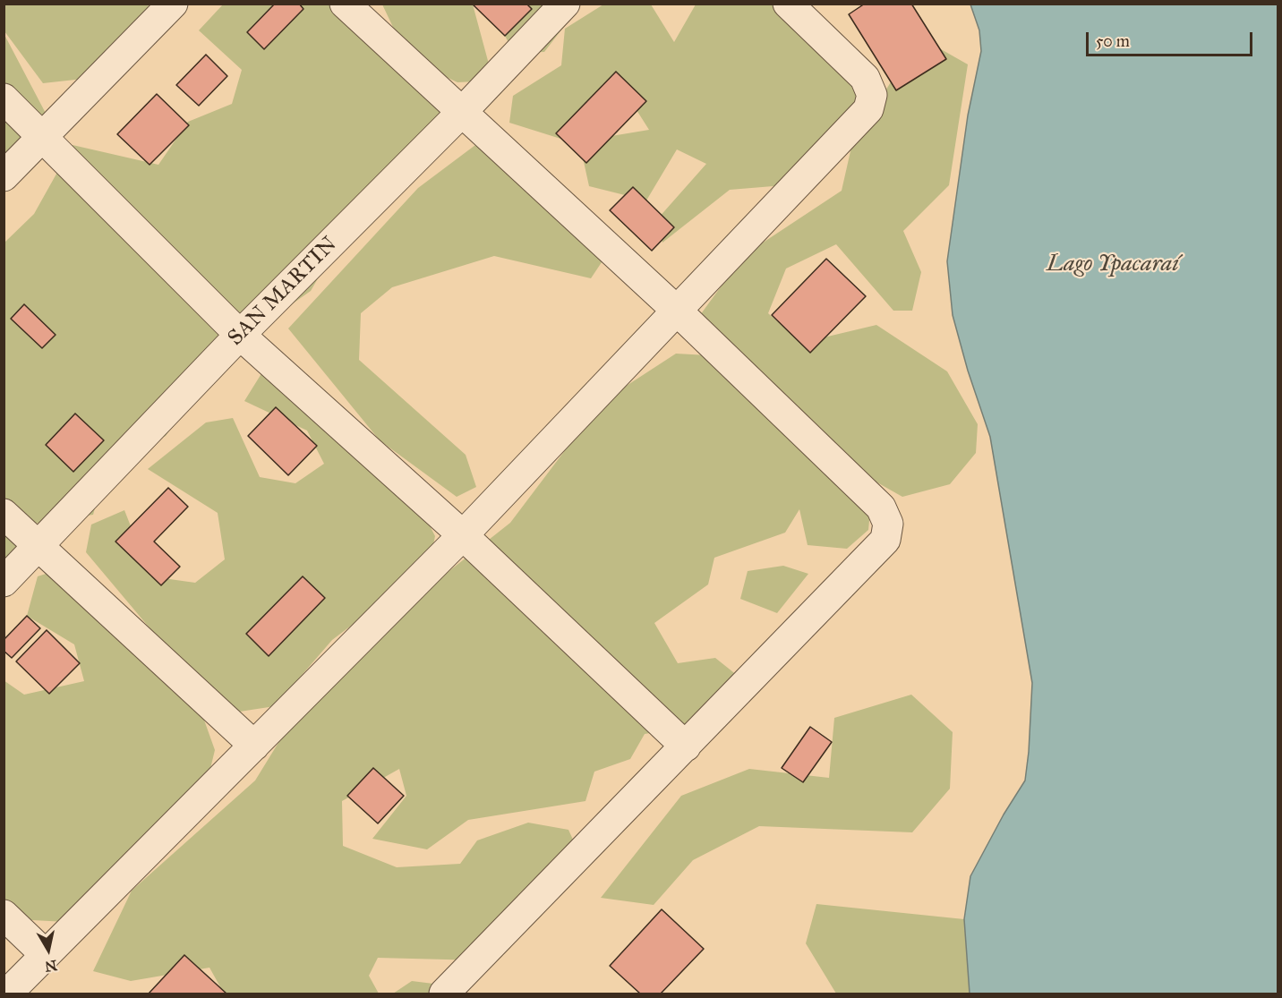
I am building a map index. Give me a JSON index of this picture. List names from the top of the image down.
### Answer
{
  "streets": {
    "street": ["SAN MARTIN"]
  },
  "water": ["Lago Ypacaraí"],
  "scale_bar": "50 m",
  "north": "bottom"
}
